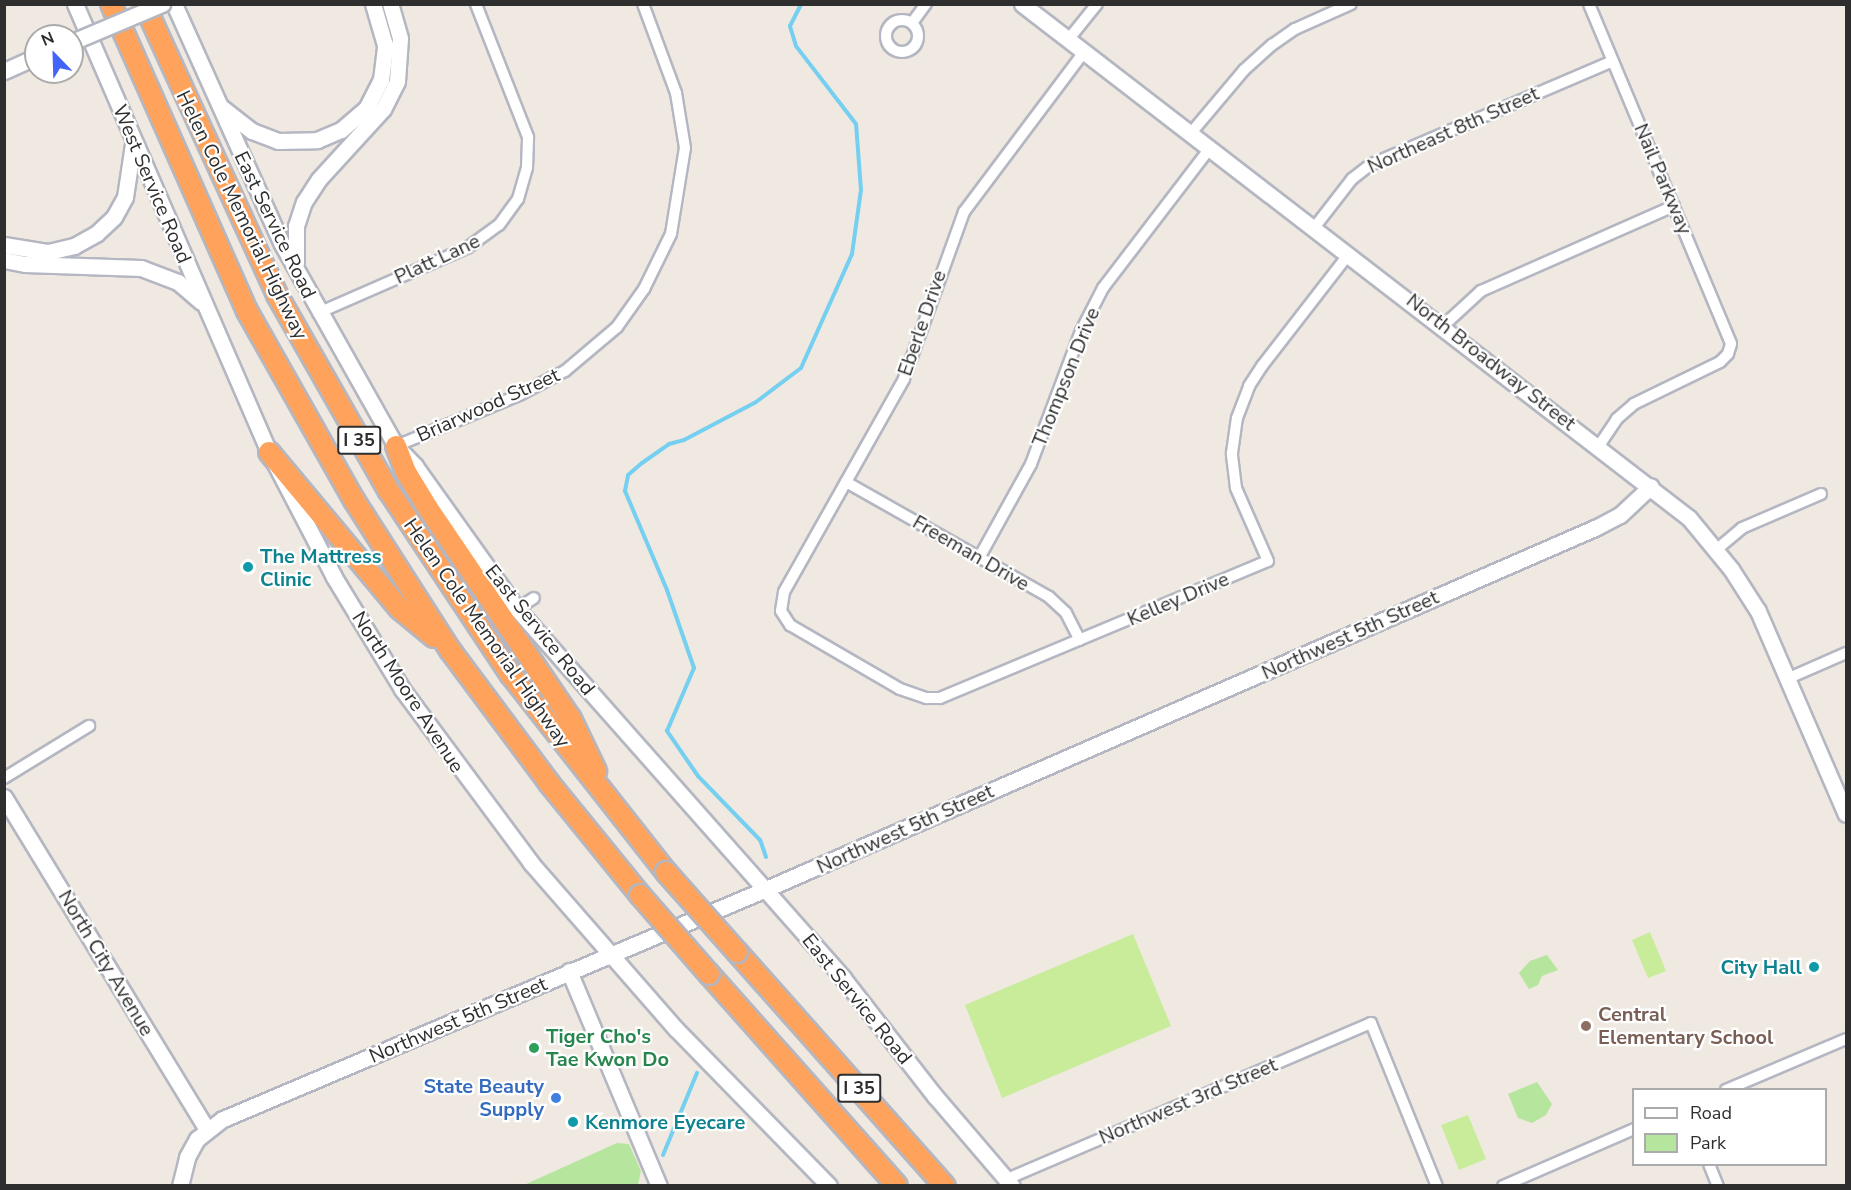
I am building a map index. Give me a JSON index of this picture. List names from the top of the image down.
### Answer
{
  "streets": {
    "highway": ["Helen Cole Memorial Highway", "I 35"],
    "main road": [
      "West Service Road",
      "East Service Road",
      "North Broadway Street",
      "Northwest 5th Street",
      "North Moore Avenue",
      "North City Avenue"
    ],
    "street": [
      "Northeast 8th Street",
      "Nail Parkway",
      "Platt Lane",
      "Eberle Drive",
      "Thompson Drive",
      "Briarwood Street",
      "Freeman Drive",
      "Kelley Drive",
      "Northwest 3rd Street"
    ]
  },
  "crossings": [
    ["Northeast 8th Street", "Nail Parkway"],
    ["Northeast 8th Street", "North Broadway Street"],
    ["Nail Parkway", "North Broadway Street"],
    ["West Service Road", "North Moore Avenue"],
    ["East Service Road", "Platt Lane"],
    ["East Service Road", "Briarwood Street"],
    ["East Service Road", "Northwest 5th Street"],
    ["East Service Road", "Northwest 3rd Street"],
    ["Eberle Drive", "North Broadway Street"],
    ["Eberle Drive", "Freeman Drive"],
    ["Eberle Drive", "Kelley Drive"],
    ["North Broadway Street", "Thompson Drive"],
    ["North Broadway Street", "Kelley Drive"],
    ["North Broadway Street", "Northwest 5th Street"],
    ["Thompson Drive", "Freeman Drive"],
    ["Freeman Drive", "Kelley Drive"],
    ["Northwest 5th Street", "North Moore Avenue"],
    ["Northwest 5th Street", "North City Avenue"]
  ],
  "places": [
    "The Mattress Clinic",
    "City Hall",
    "Central Elementary School",
    "Tiger Cho's Tae Kwon Do",
    "State Beauty Supply",
    "Kenmore Eyecare"
  ],
  "legend": ["Road", "Park"],
  "north": "top left"
}
